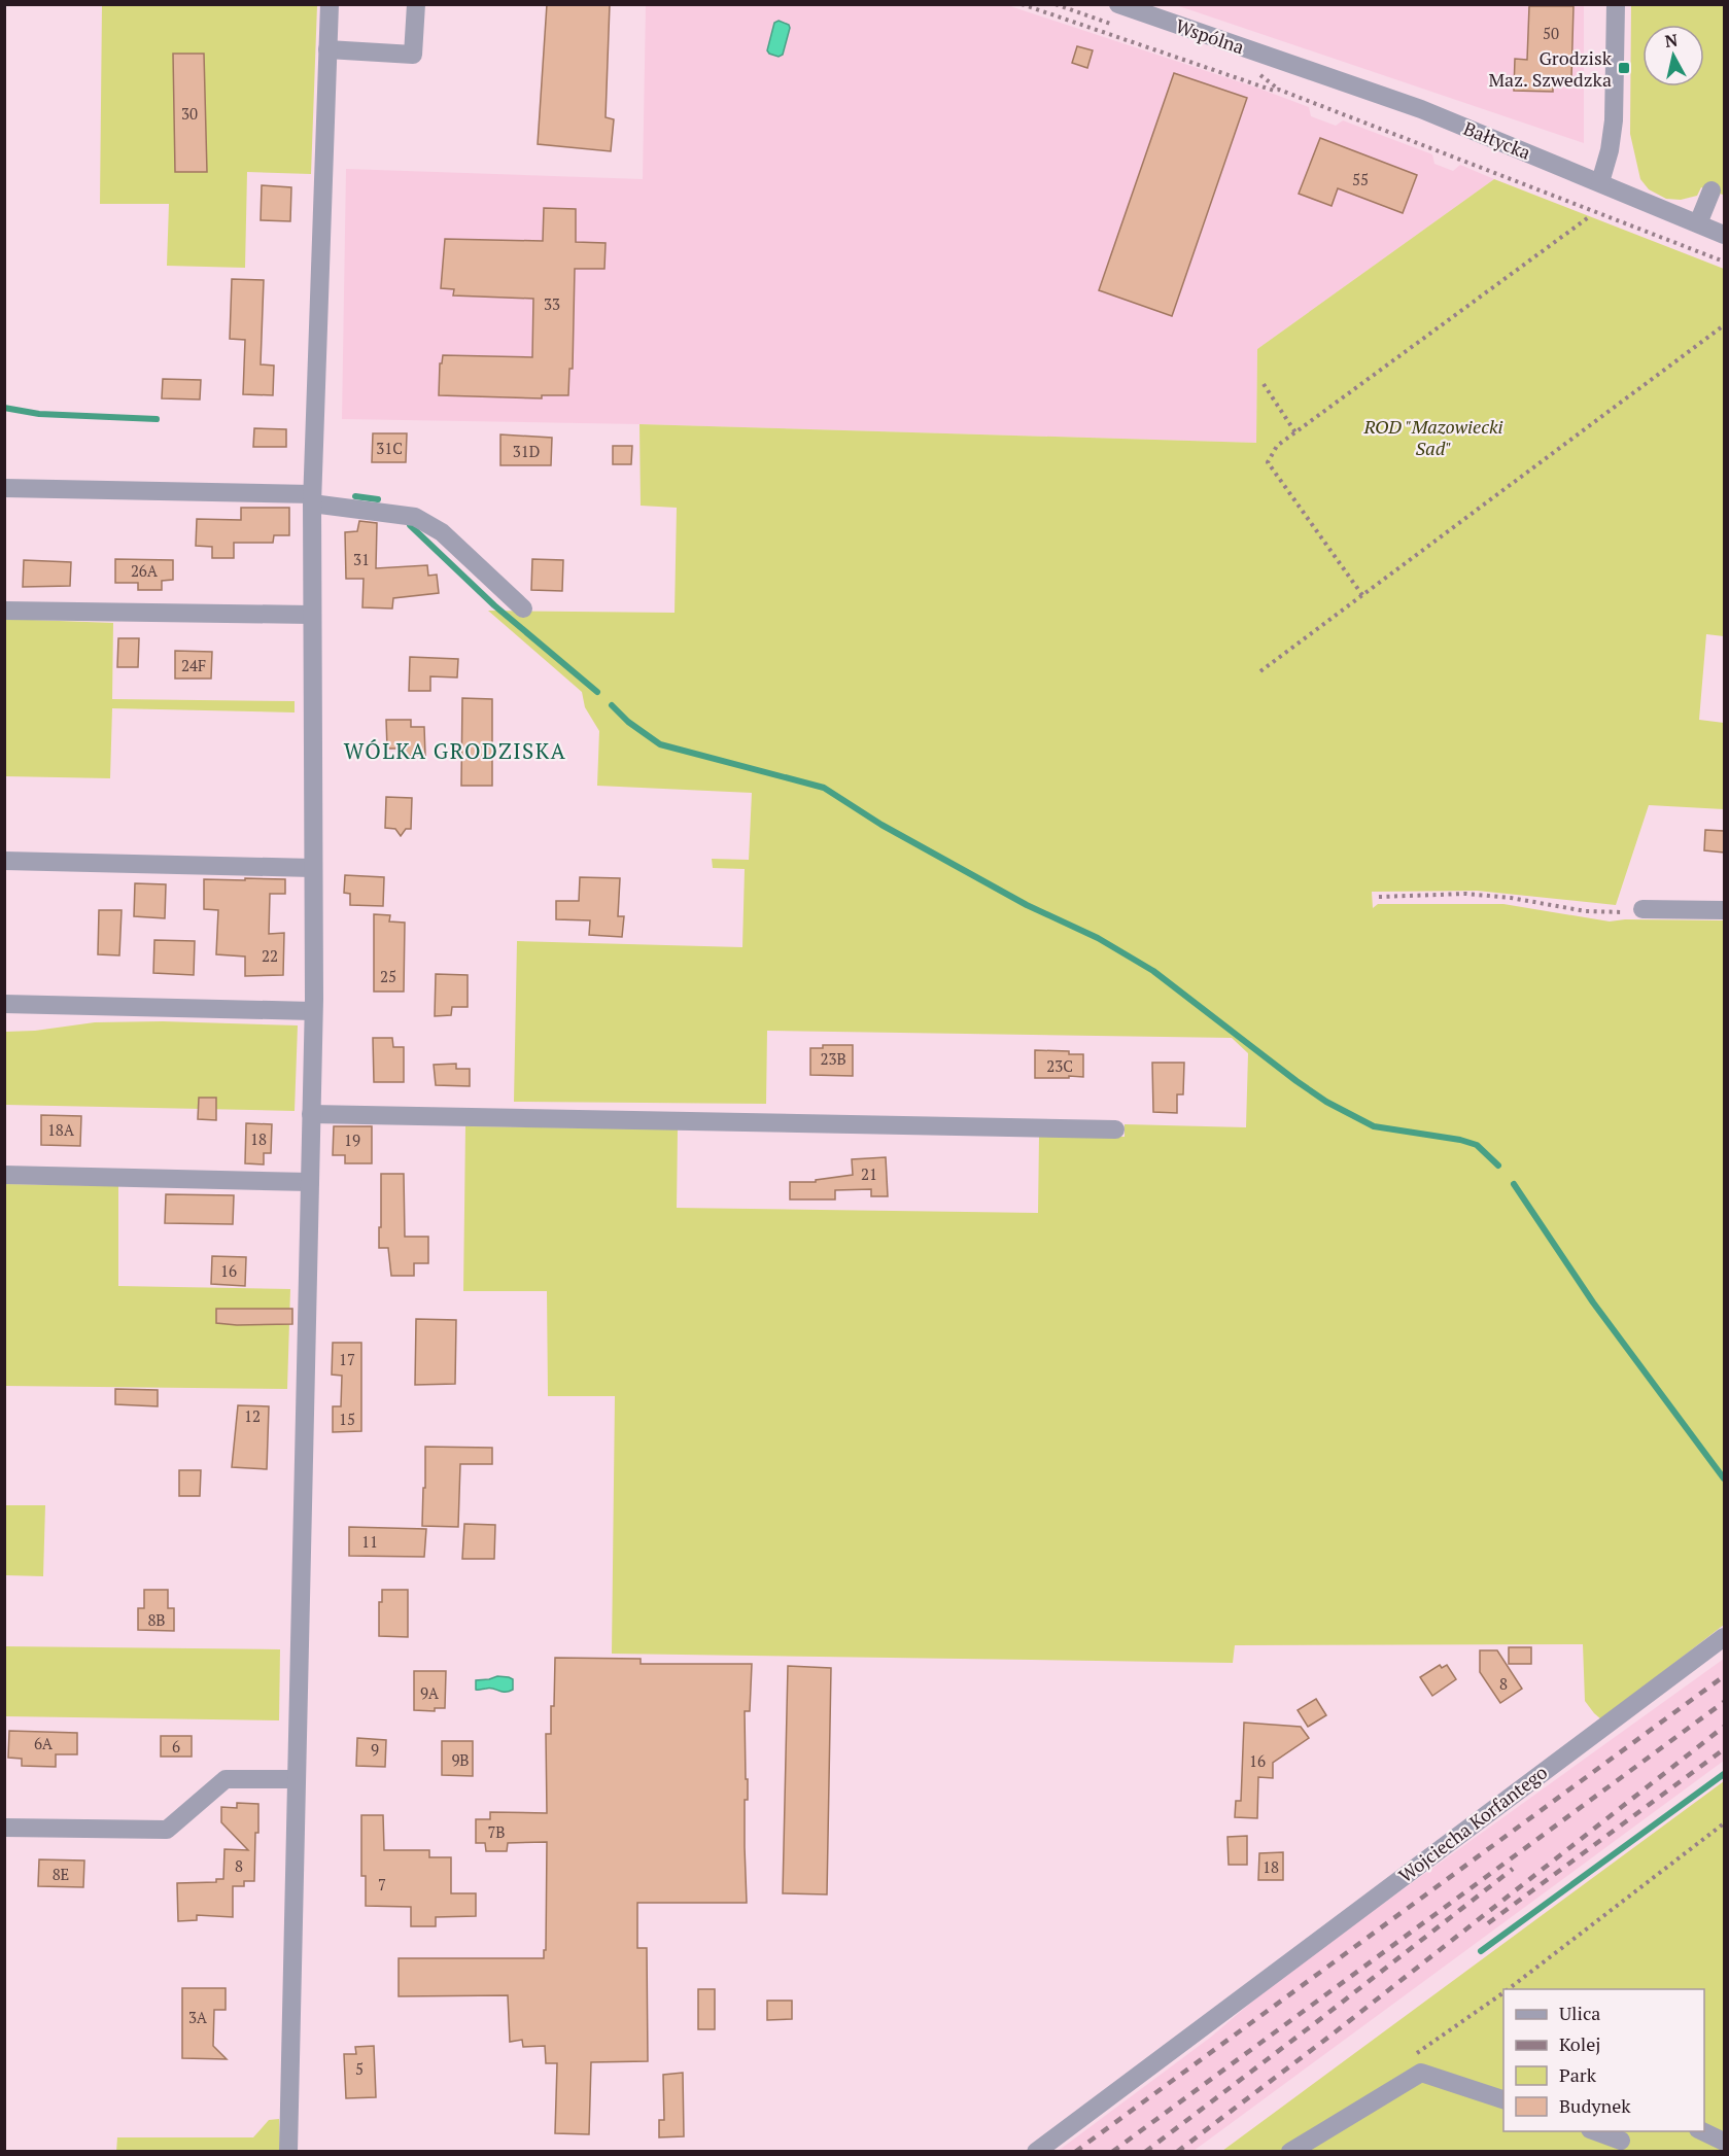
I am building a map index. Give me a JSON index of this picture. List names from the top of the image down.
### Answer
{
  "streets": {
    "street": ["Wspólna", "Bałtycka", "Wojciecha Korfantego"]
  },
  "crossings": [
    ["Wspólna", "Bałtycka"]
  ],
  "districts": ["WÓLKA GRODZISKA"],
  "parks": ["ROD \"Mazowiecki Sad\""],
  "places": {
    "transit": ["Grodzisk Maz. Szwedzka"]
  },
  "house_numbers": [
    "50",
    "30",
    "55",
    "33",
    "31C",
    "31D",
    "31",
    "26A",
    "24F",
    "22",
    "25",
    "23B",
    "23C",
    "18A",
    "18",
    "19",
    "21",
    "16",
    "17",
    "12",
    "15",
    "11",
    "8B",
    "8",
    "9A",
    "6A",
    "6",
    "9",
    "9B",
    "16",
    "7B",
    "8",
    "18",
    "8E",
    "7",
    "3A",
    "5"
  ],
  "legend": [
    "Ulica",
    "Kolej",
    "Park",
    "Budynek"
  ],
  "north": "top"
}
